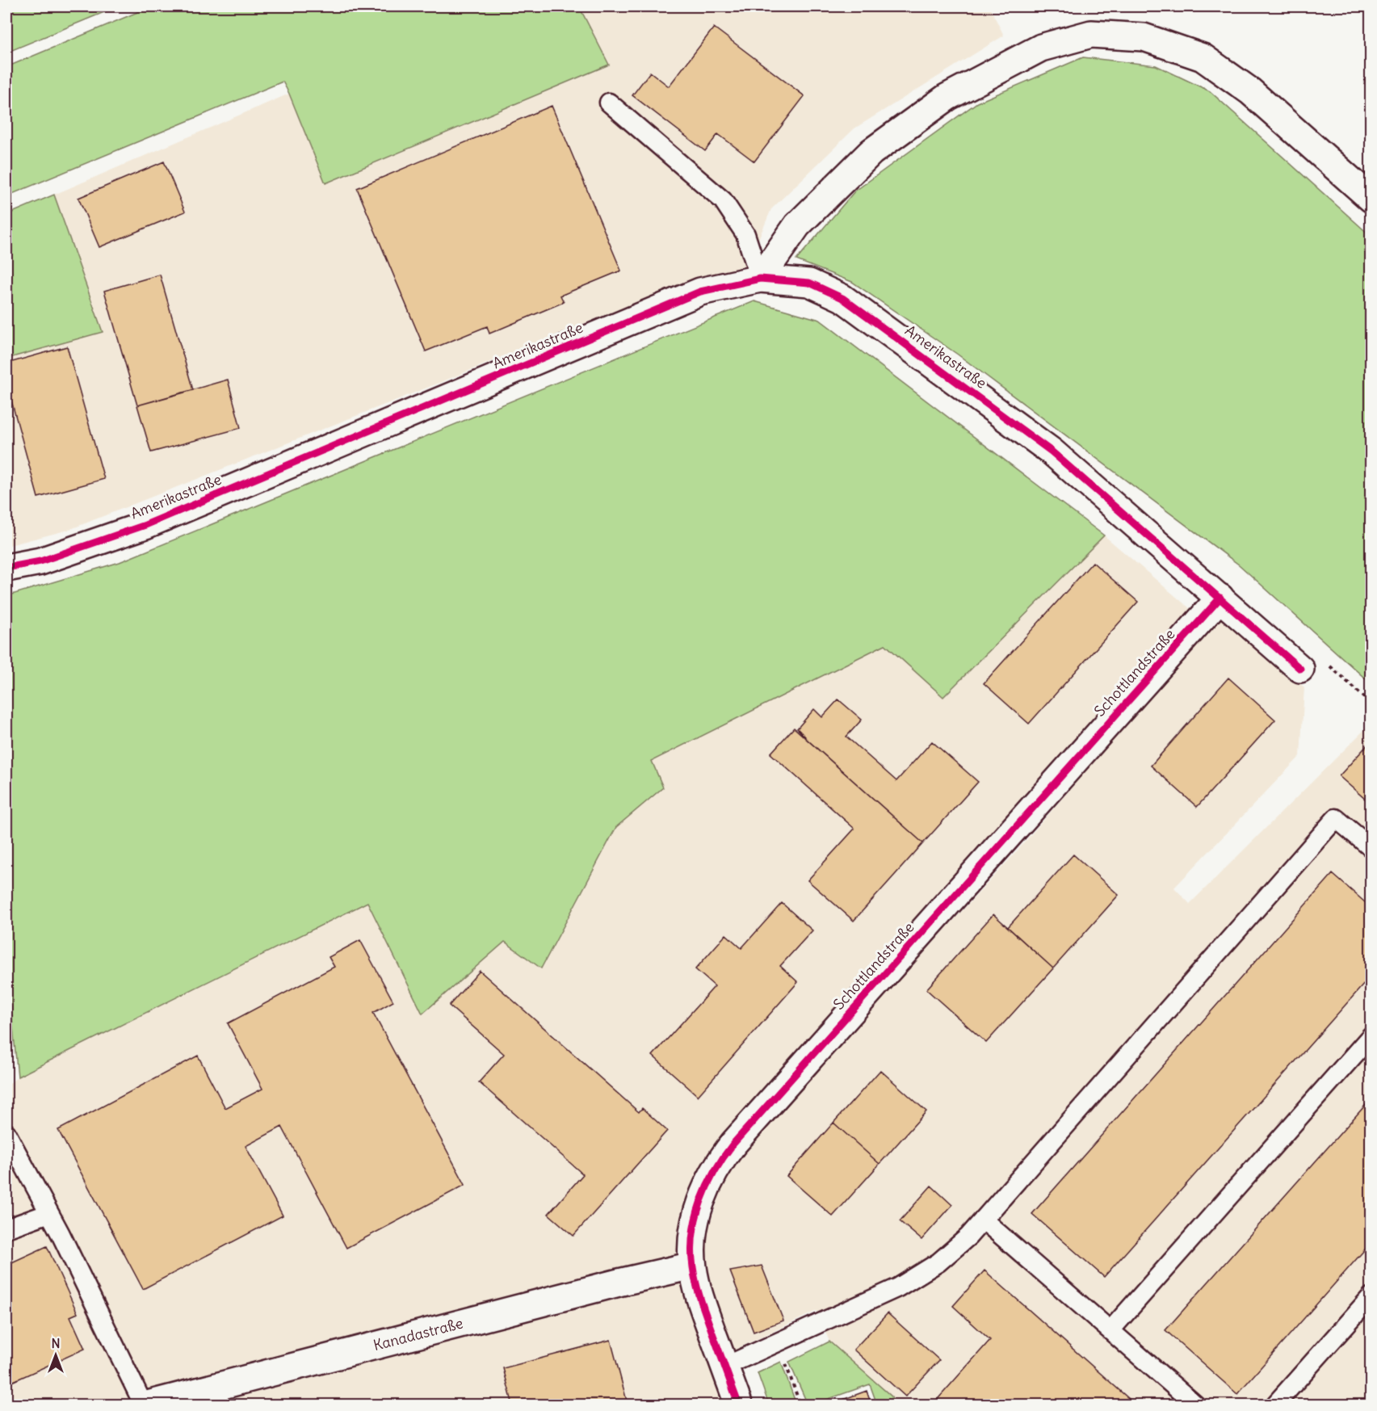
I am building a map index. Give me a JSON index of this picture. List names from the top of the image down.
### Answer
{
  "streets": {
    "street": ["Amerikastraße", "Schottlandstraße", "Kanadastraße"]
  },
  "crossings": [
    ["Amerikastraße", "Schottlandstraße"],
    ["Schottlandstraße", "Kanadastraße"]
  ],
  "north": "top"
}
